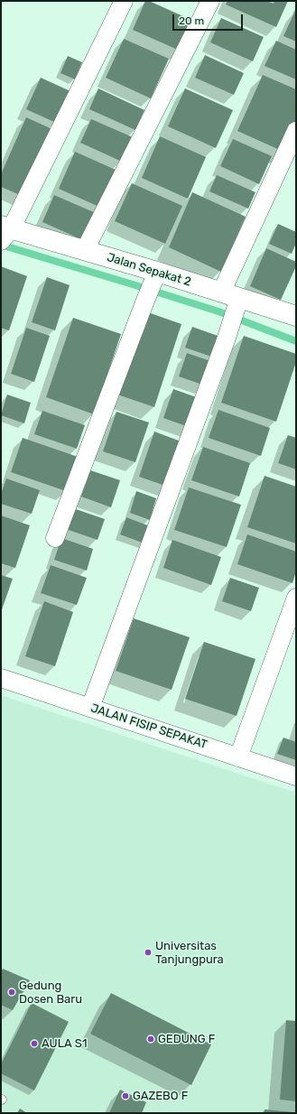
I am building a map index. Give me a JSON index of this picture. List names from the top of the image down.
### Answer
{
  "streets": {
    "street": ["Jalan Sepakat 2", "JALAN FISIP SEPAKAT"]
  },
  "places": [
    "Universitas Tanjungpura",
    "Gedung Dosen Baru",
    "GEDUNG F",
    "AULA S1",
    "GAZEBO F"
  ],
  "scale_bar": "20 m"
}
